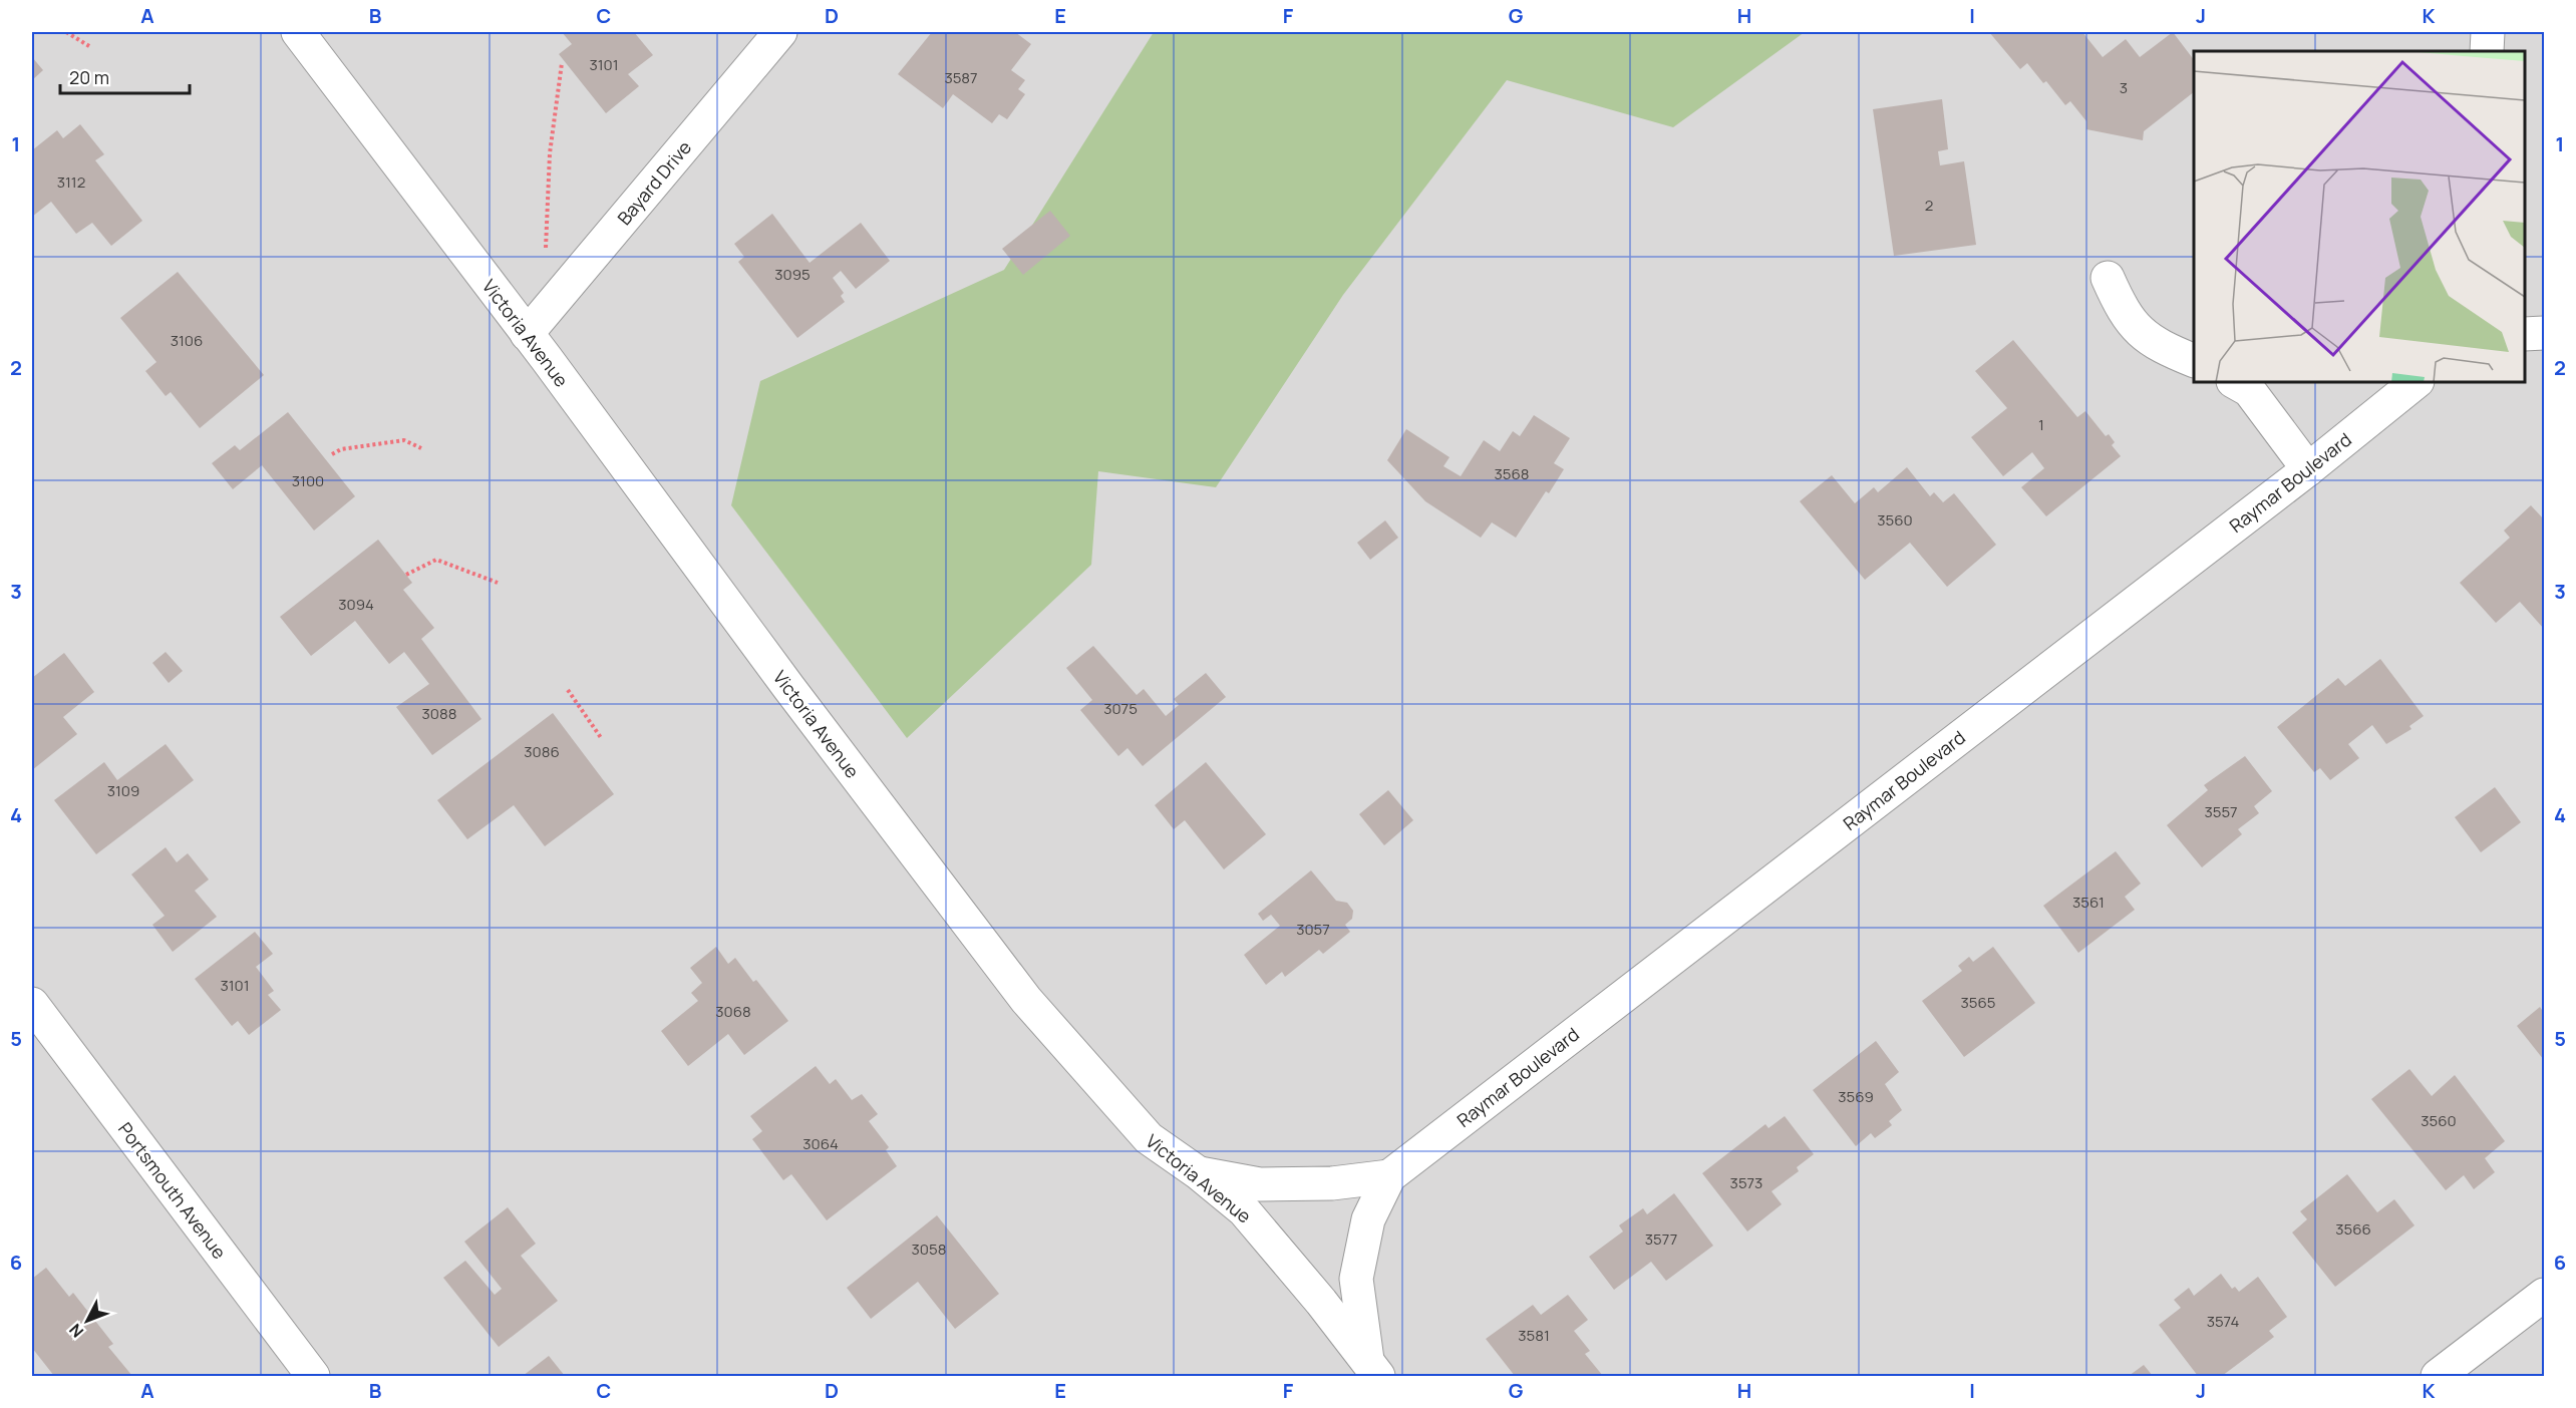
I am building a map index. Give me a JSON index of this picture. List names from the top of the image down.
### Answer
{
  "streets": {
    "street": [
      "Bayard Drive",
      "Victoria Avenue",
      "Raymar Boulevard",
      "Portsmouth Avenue"
    ]
  },
  "crossings": [
    ["Bayard Drive", "Victoria Avenue"],
    ["Victoria Avenue", "Raymar Boulevard"]
  ],
  "house_numbers": [
    "3101",
    "3587",
    "3",
    "3112",
    "2",
    "3095",
    "3106",
    "1",
    "3568",
    "3100",
    "3560",
    "3094",
    "3075",
    "3088",
    "3086",
    "3109",
    "3557",
    "3561",
    "3057",
    "3101",
    "3565",
    "3068",
    "3569",
    "3560",
    "3064",
    "3573",
    "3566",
    "3577",
    "3058",
    "3574",
    "3581"
  ],
  "scale_bar": "20 m",
  "north": "bottom left",
  "grid": {
    "columns": [
      "A",
      "B",
      "C",
      "D",
      "E",
      "F",
      "G",
      "H",
      "I",
      "J",
      "K"
    ],
    "rows": [
      "1",
      "2",
      "3",
      "4",
      "5",
      "6"
    ]
  }
}
